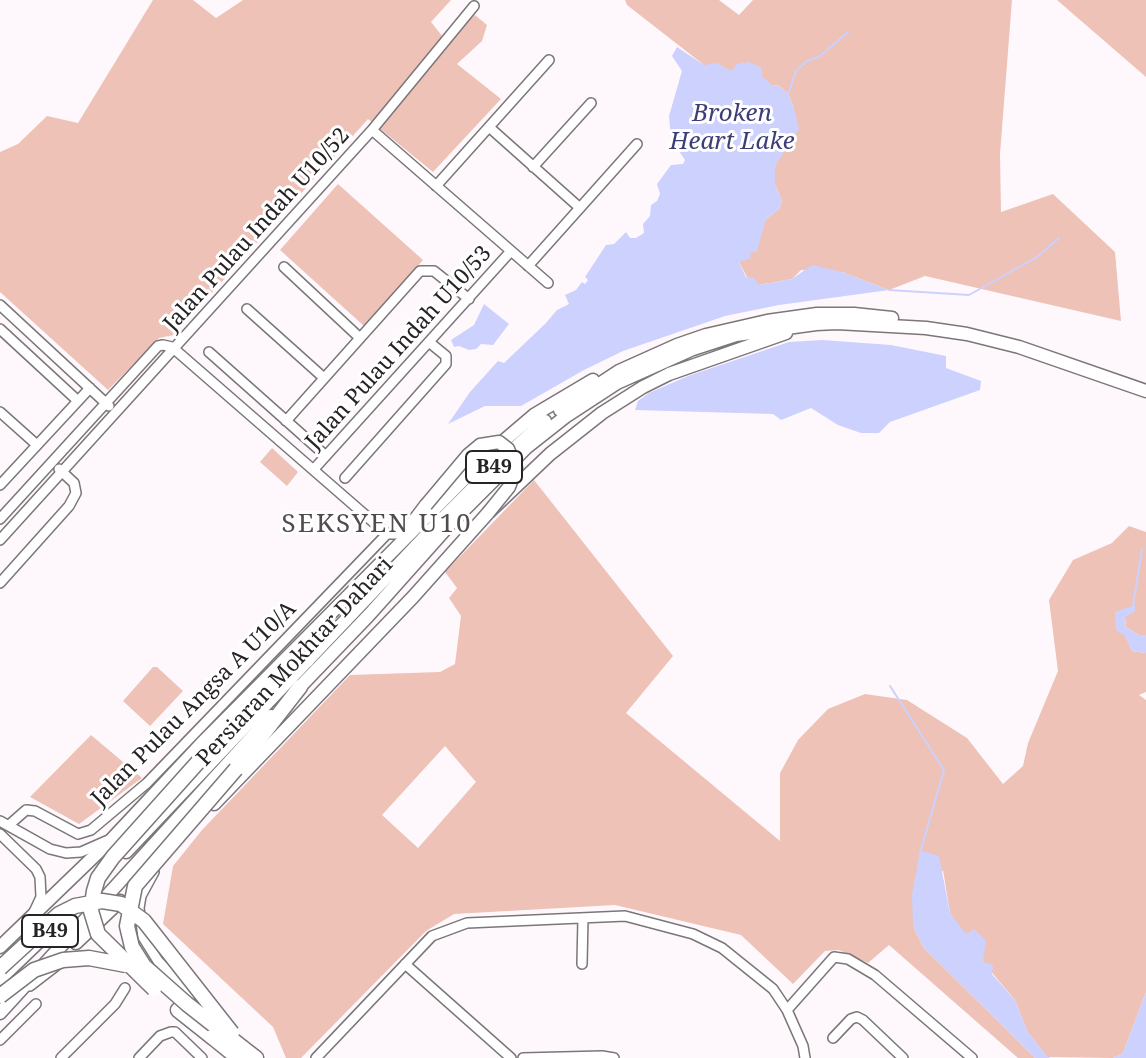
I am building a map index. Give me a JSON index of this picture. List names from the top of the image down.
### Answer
{
  "streets": {
    "main road": ["B49", "Persiaran Mokhtar Dahari"],
    "street": ["Jalan Pulau Indah U10/52", "Jalan Pulau Indah U10/53", "Jalan Pulau Angsa A U10/A"]
  },
  "crossings": [
    ["Jalan Pulau Indah U10/52", "Jalan Pulau Indah U10/53"],
    ["B49", "Persiaran Mokhtar Dahari"]
  ],
  "districts": ["SEKSYEN U10"],
  "water": ["Broken Heart Lake"]
}
